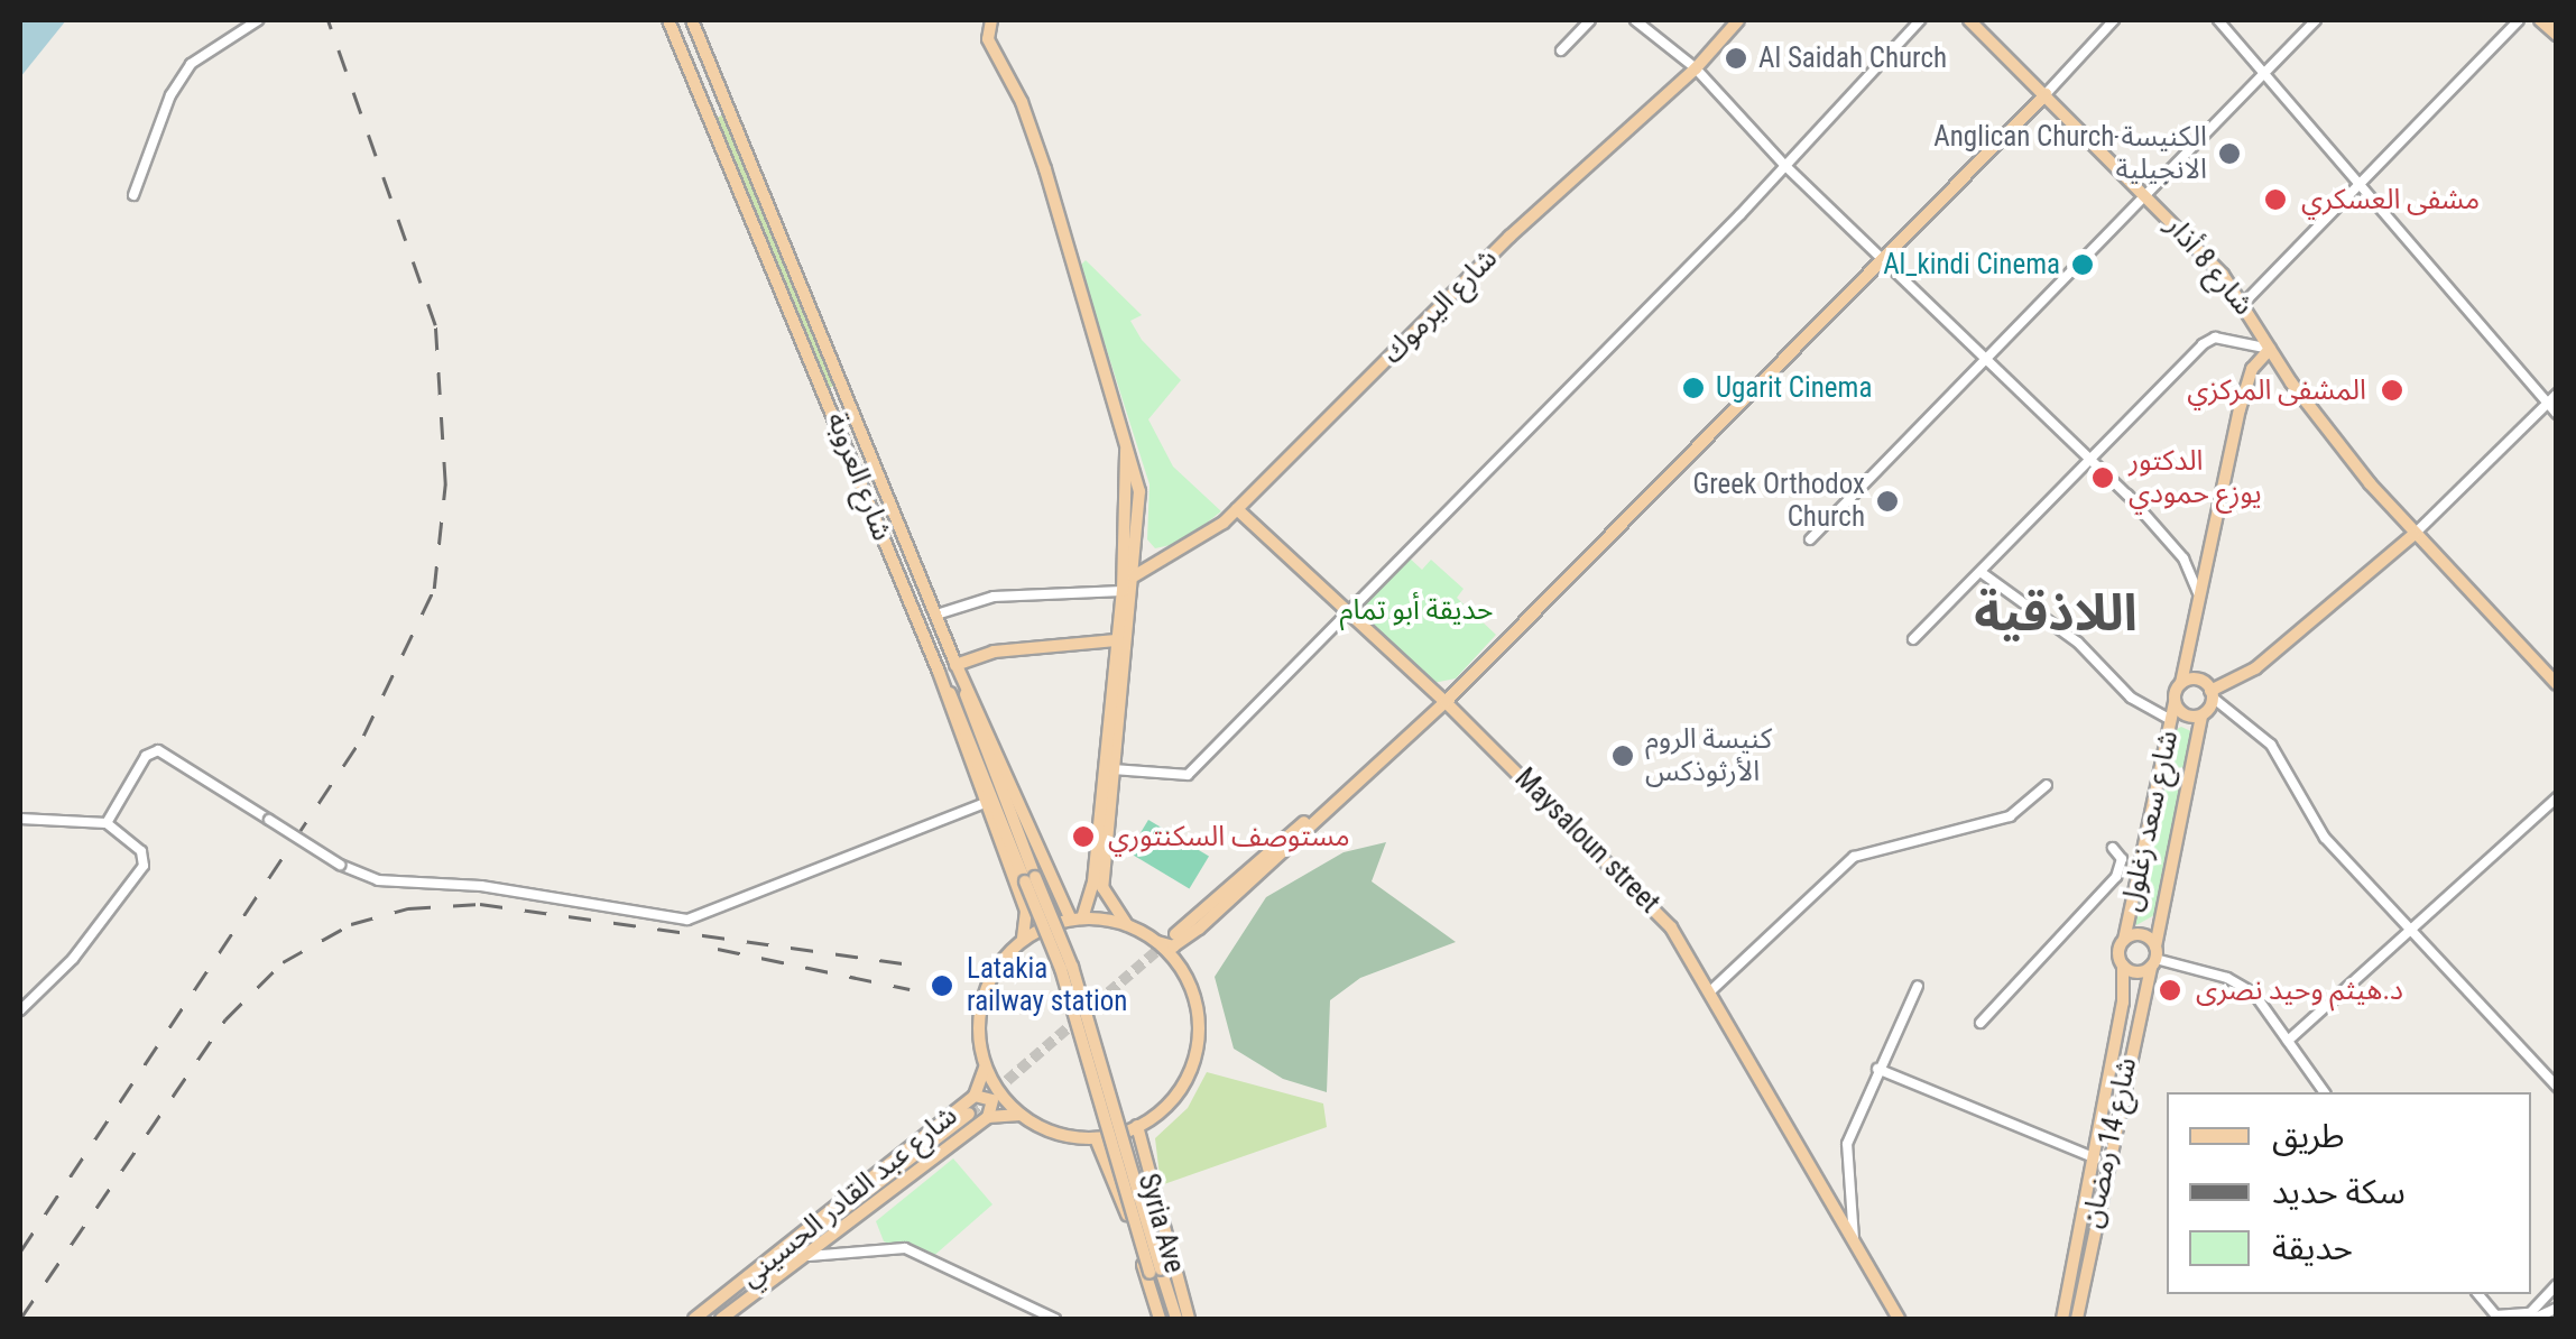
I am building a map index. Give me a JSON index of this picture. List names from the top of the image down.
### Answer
{
  "streets": {
    "main road": [
      "شارع 8 أذار",
      "شارع اليرموك",
      "شارع العروبة",
      "شارع سعد زغلول",
      "Maysaloun street",
      "شارع 14 رمضان",
      "شارع عبد القادر الحسيني",
      "Syria Ave"
    ]
  },
  "crossings": [
    ["شارع اليرموك", "Maysaloun street"],
    ["شارع العروبة", "شارع عبد القادر الحسيني"],
    ["شارع العروبة", "Syria Ave"],
    ["شارع سعد زغلول", "شارع 14 رمضان"],
    ["شارع عبد القادر الحسيني", "Syria Ave"]
  ],
  "districts": ["اللاذقية"],
  "parks": ["حديقة أبو تمام"],
  "places": [
    "Al Saidah Church",
    "Anglican Church-الكنيسة الانجيلية",
    "مشفى العسكري",
    "Al_kindi Cinema",
    "Ugarit Cinema",
    "المشفى المركزي",
    "الدكتور يوزع حمودي",
    "Greek Orthodox Church",
    "كنيسة الروم الأرثوذكس",
    "مستوصف السكنتوري",
    "Latakia railway station",
    "د.هيثم وحيد نصرى"
  ],
  "legend": ["طريق", "سكة حديد", "حديقة"]
}
